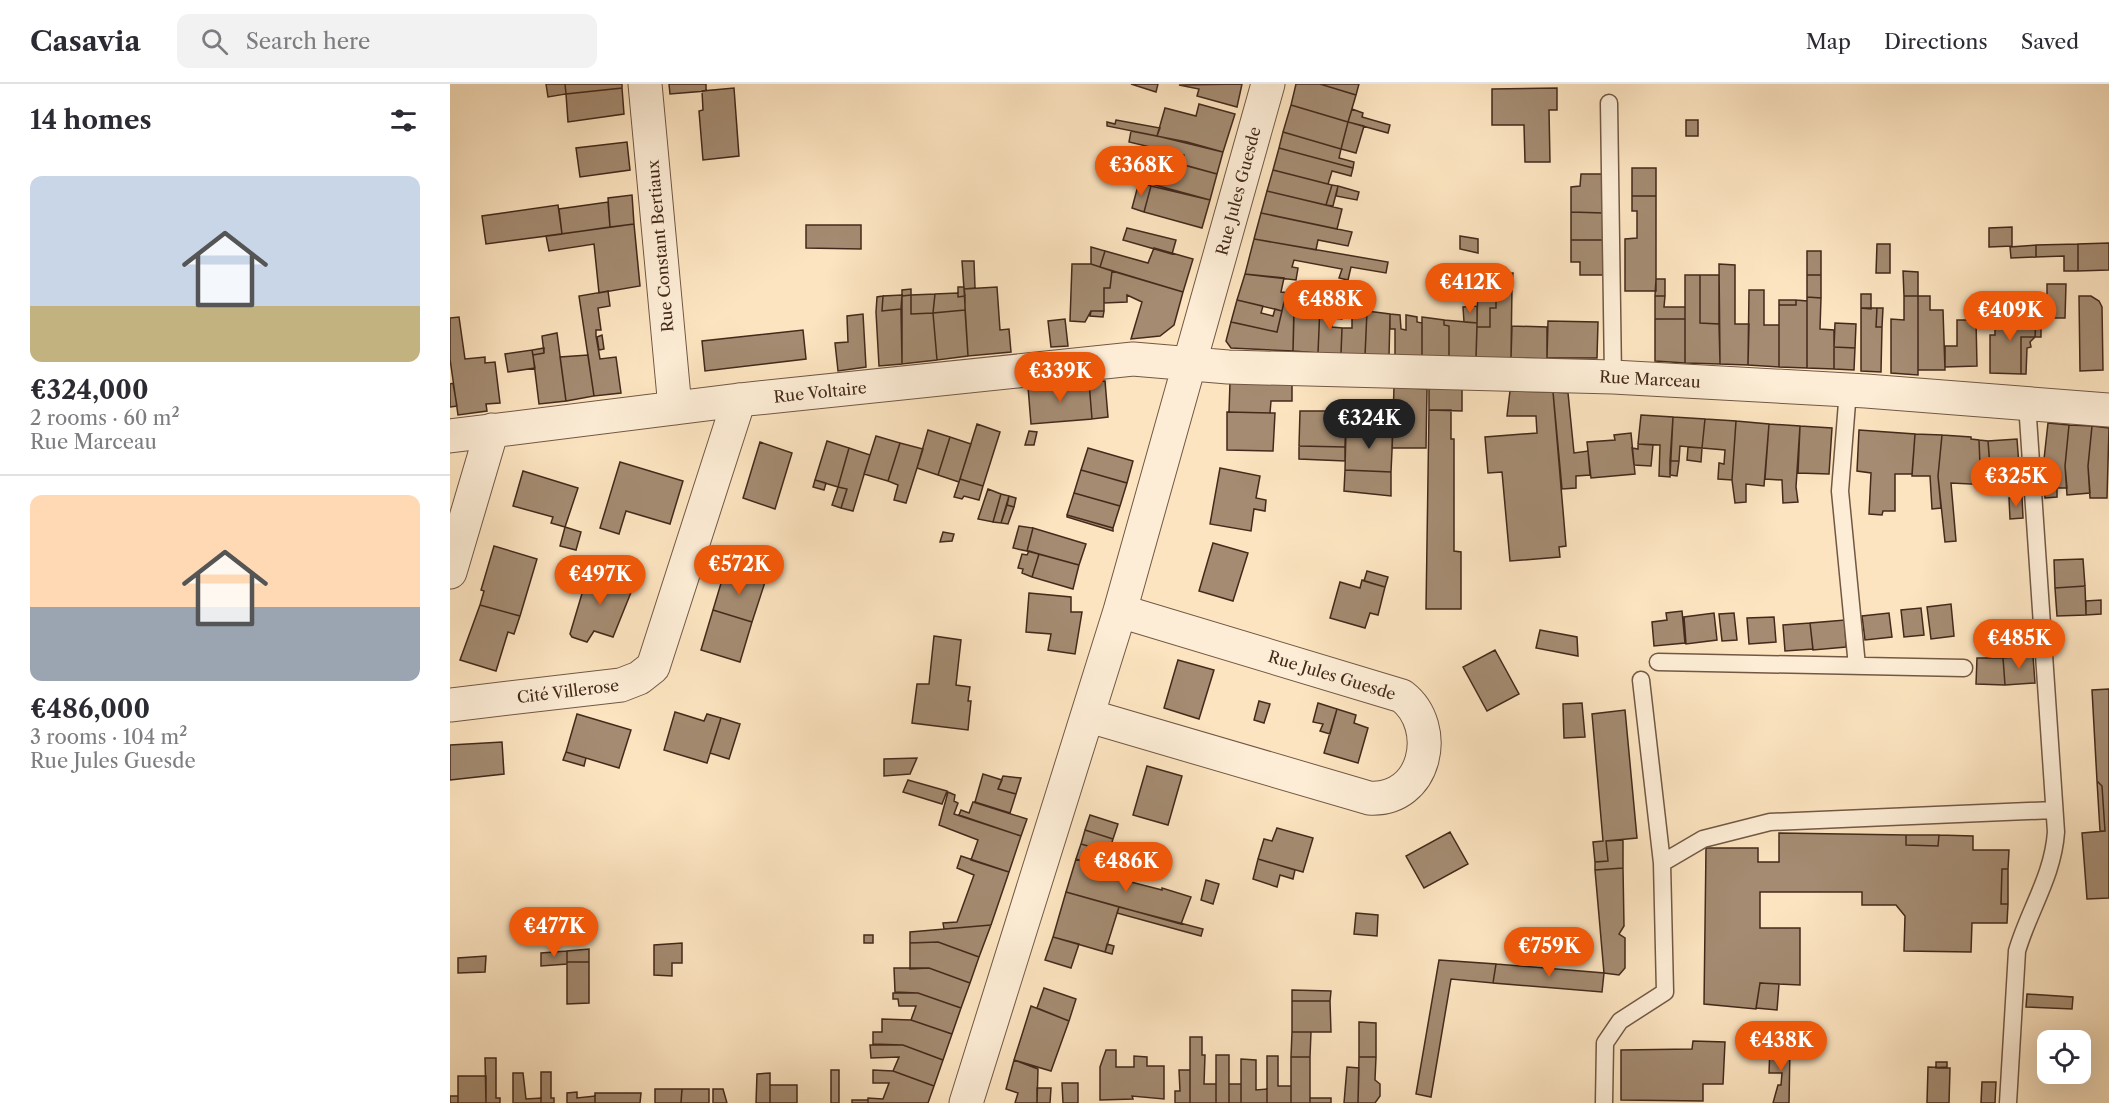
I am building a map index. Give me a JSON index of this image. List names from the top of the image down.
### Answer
{
  "streets": {
    "street": [
      "Rue Jules Guesde",
      "Rue Constant Bertiaux",
      "Rue Marceau",
      "Rue Voltaire",
      "Cité Villerose"
    ]
  },
  "crossings": [
    ["Rue Jules Guesde", "Rue Marceau"],
    ["Rue Jules Guesde", "Rue Voltaire"],
    ["Rue Constant Bertiaux", "Rue Voltaire"],
    ["Rue Marceau", "Rue Voltaire"],
    ["Rue Voltaire", "Cité Villerose"]
  ],
  "page": {
    "header": "Casavia",
    "search": "Search here",
    "nav": ["Map", "Directions", "Saved"],
    "heading": "14 homes",
    "price": [
      "€368K",
      "€412K",
      "€488K",
      "€409K",
      "€339K",
      "€324K",
      "€325K",
      "€572K",
      "€497K",
      "€485K",
      "€486K",
      "€477K",
      "€759K",
      "€438K"
    ],
    "list": [
      {
        "name": "€324,000",
        "note": "2 rooms · 60 m² · Rue Marceau"
      },
      {
        "name": "€486,000",
        "note": "3 rooms · 104 m² · Rue Jules Guesde"
      }
    ]
  }
}
